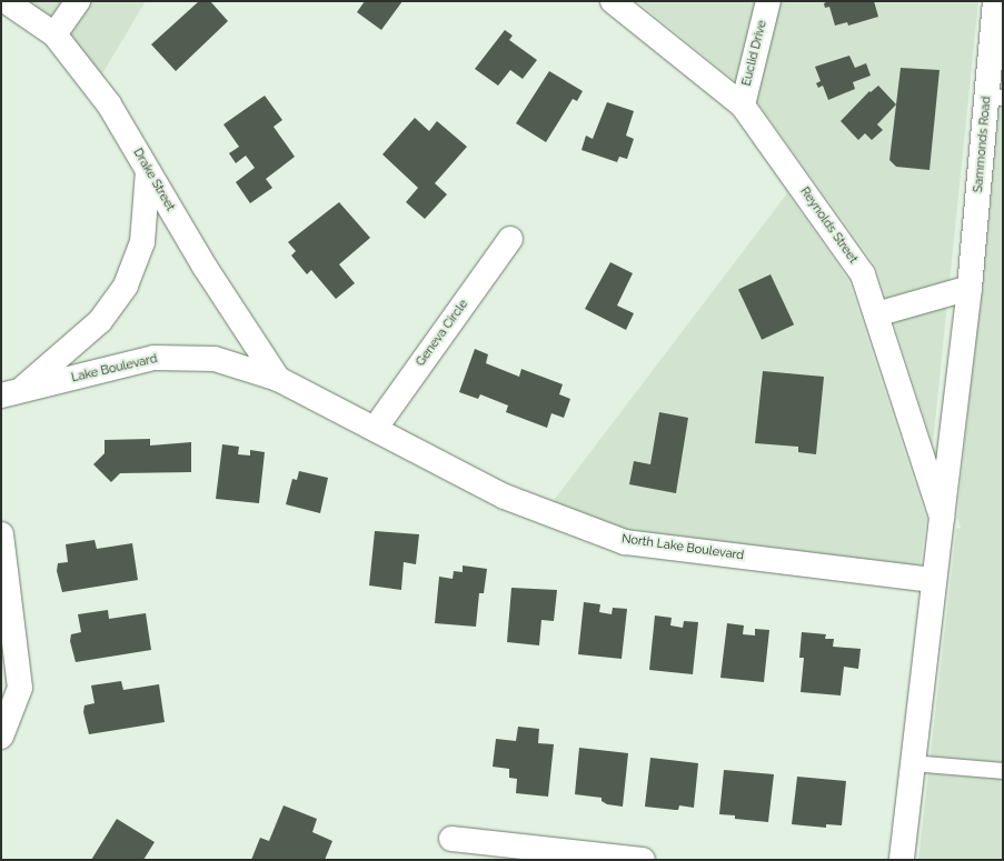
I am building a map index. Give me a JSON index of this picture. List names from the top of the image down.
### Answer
{
  "streets": {
    "street": [
      "Euclid Drive",
      "Sammonds Road",
      "Drake Street",
      "Reynolds Street",
      "Geneva Circle",
      "Lake Boulevard",
      "North Lake Boulevard"
    ]
  },
  "crossings": [
    ["Euclid Drive", "Reynolds Street"],
    ["Sammonds Road", "Reynolds Street"],
    ["Sammonds Road", "North Lake Boulevard"],
    ["Drake Street", "Lake Boulevard"],
    ["Geneva Circle", "Lake Boulevard"],
    ["Geneva Circle", "North Lake Boulevard"],
    ["Lake Boulevard", "North Lake Boulevard"]
  ]
}
